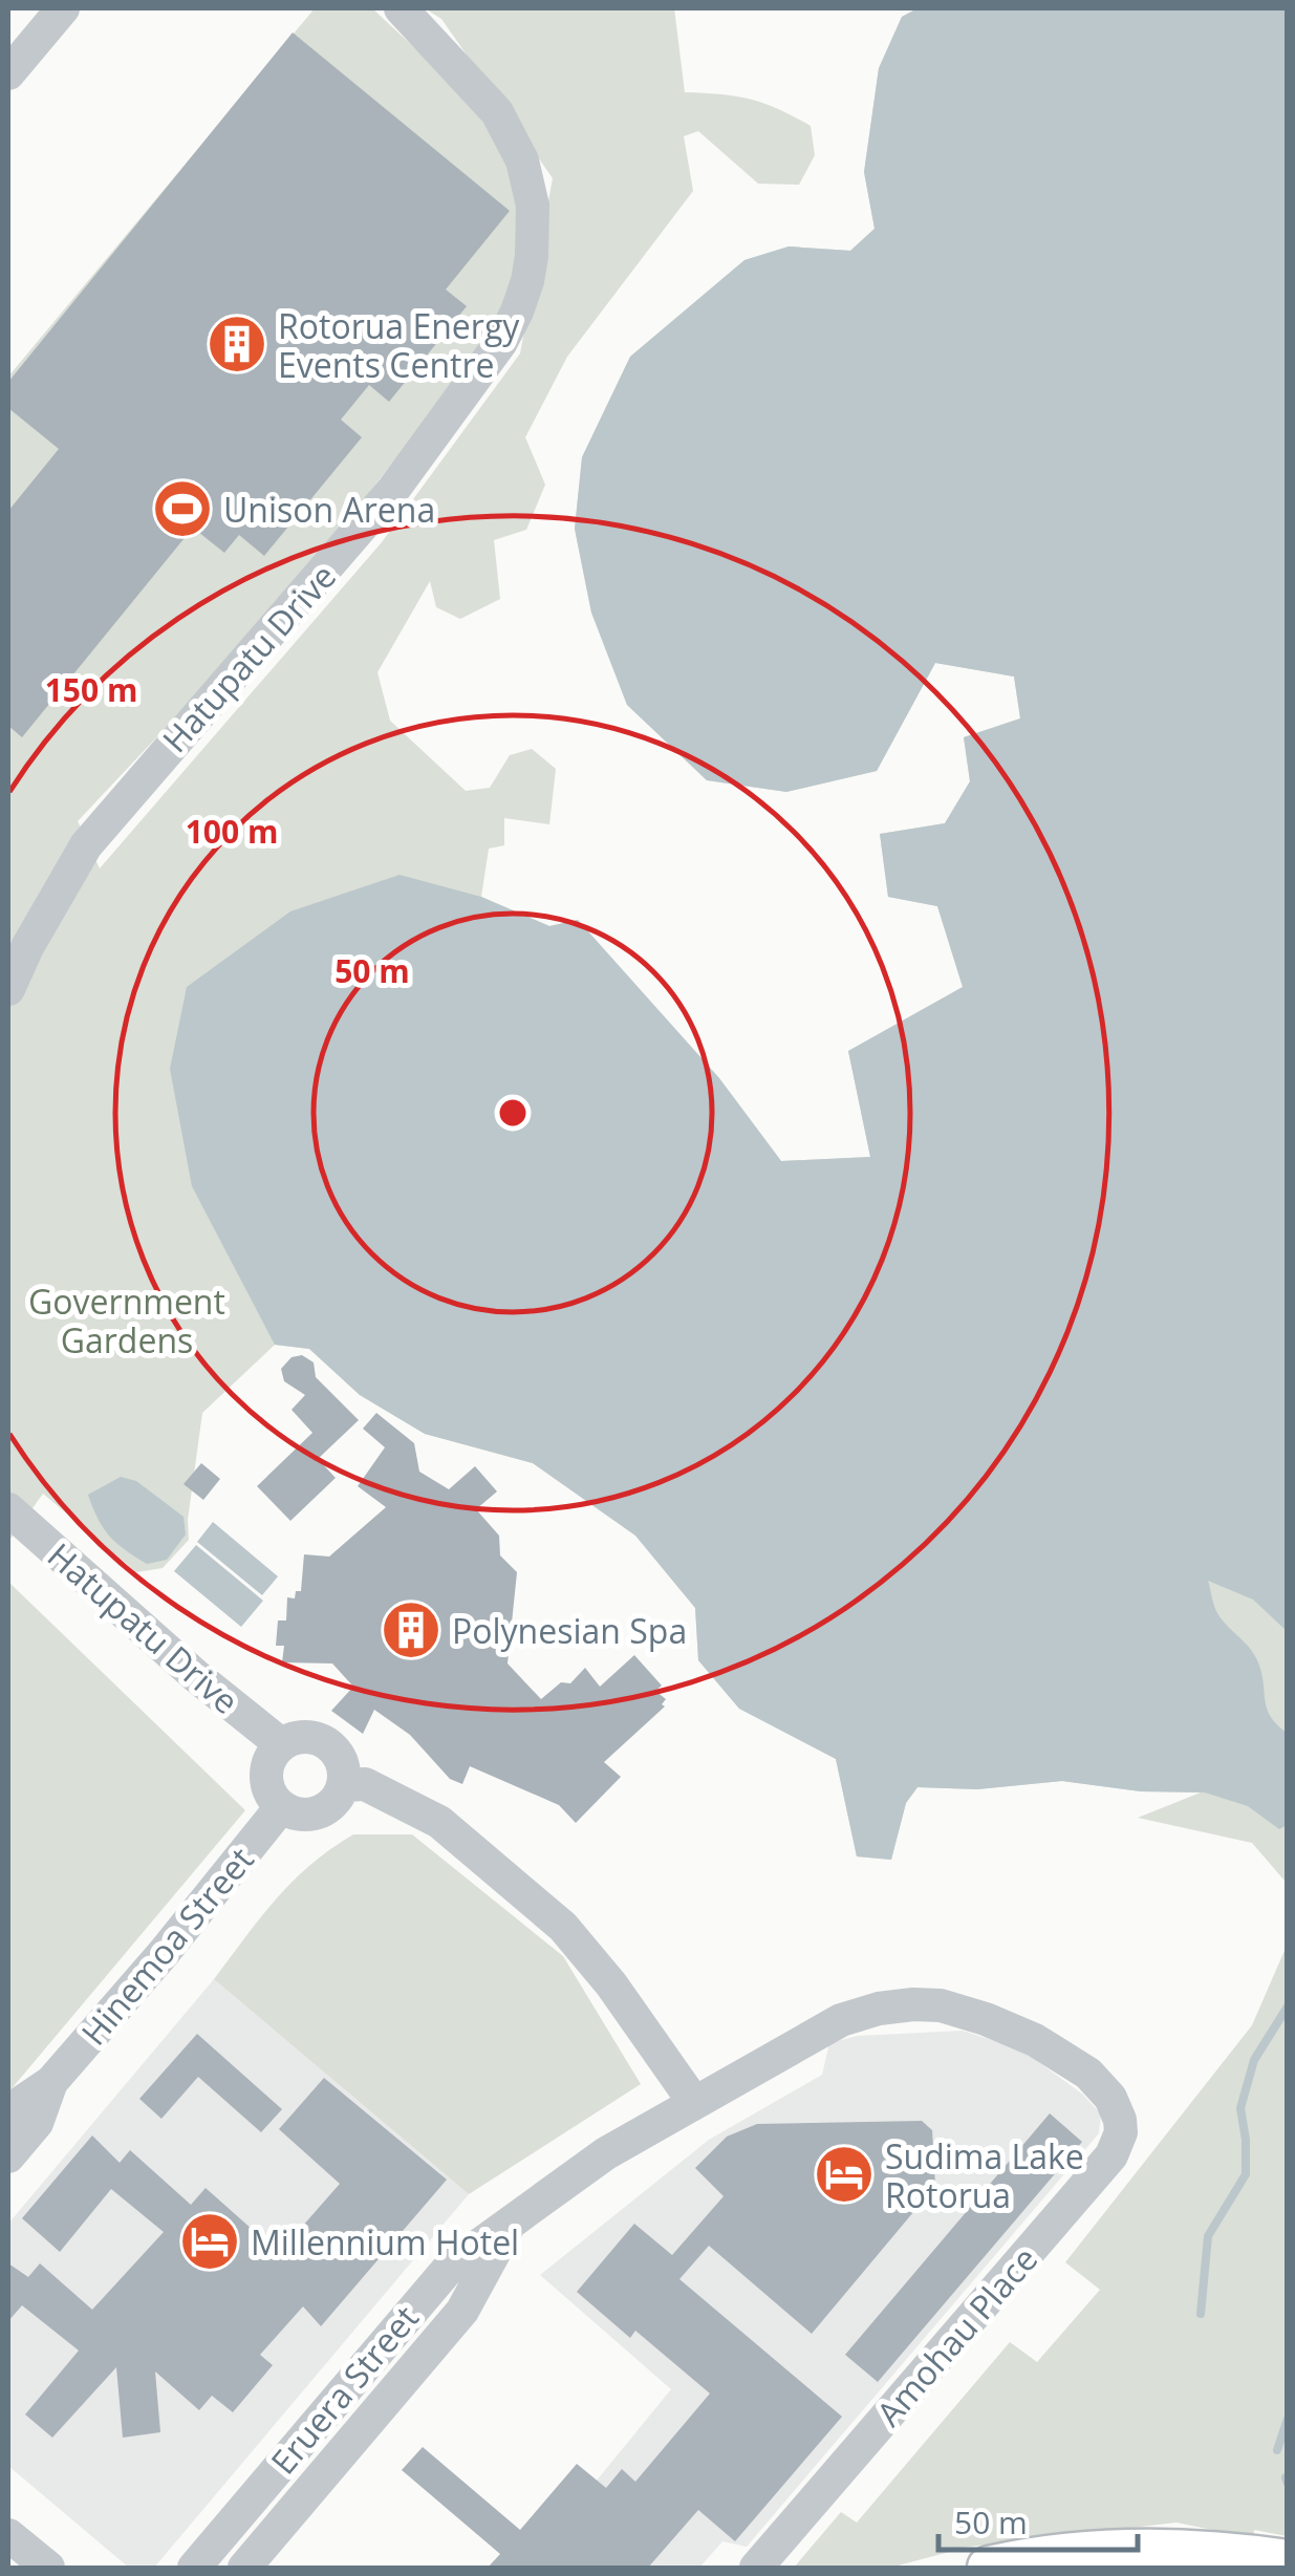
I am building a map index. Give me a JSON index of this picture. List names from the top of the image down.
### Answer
{
  "streets": {
    "street": [
      "Hatupatu Drive",
      "Hinemoa Street",
      "Amohau Place",
      "Eruera Street"
    ]
  },
  "crossings": [
    ["Hatupatu Drive", "Hinemoa Street"],
    ["Amohau Place", "Eruera Street"]
  ],
  "parks": ["Government Gardens"],
  "places": {
    "building": ["Rotorua Energy Events Centre", "Polynesian Spa"],
    "sports": ["Unison Arena"],
    "hotel": ["Sudima Lake Rotorua", "Millennium Hotel"]
  },
  "scale_bar": "50 m",
  "rings": ["150 m", "100 m", "50 m"]
}
